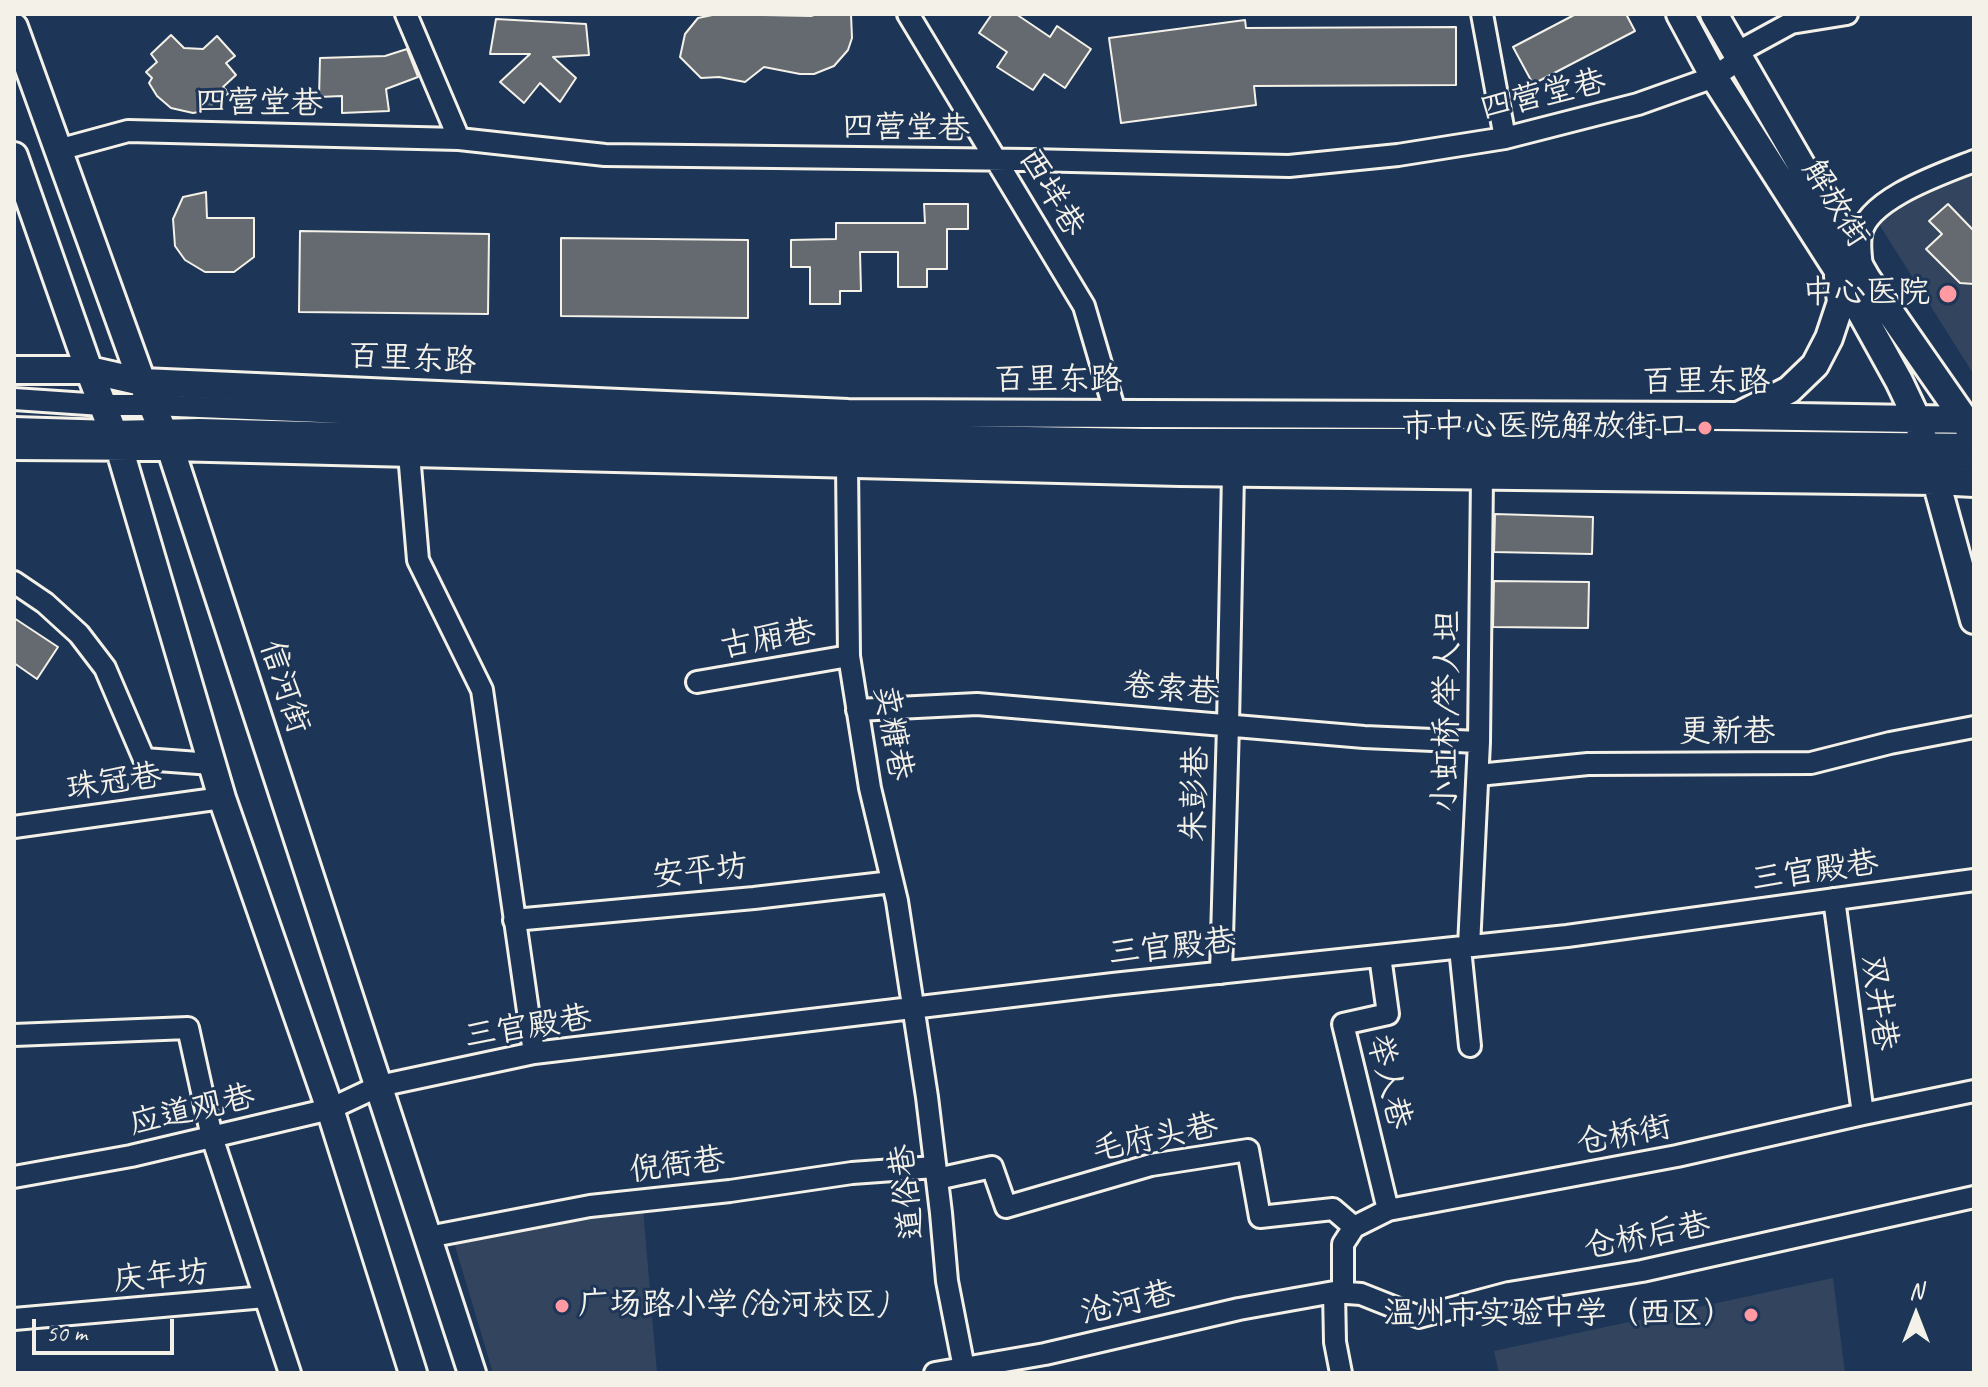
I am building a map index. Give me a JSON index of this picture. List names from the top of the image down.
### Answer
{
  "streets": {
    "main road": ["解放街", "百里东路", "信河街"],
    "street": [
      "四营堂巷",
      "西垟巷",
      "古厢巷",
      "卷索巷",
      "小虹桥/举人坦",
      "卖糖巷",
      "更新巷",
      "珠冠巷",
      "朱彭巷",
      "安平坊",
      "三官殿巷",
      "双井巷",
      "举人巷",
      "应道观巷",
      "仓桥街",
      "毛府头巷",
      "倪衙巷",
      "道俗巷",
      "仓桥后巷",
      "庆年坊",
      "沧河巷"
    ]
  },
  "crossings": [
    ["四营堂巷", "西垟巷"],
    ["四营堂巷", "解放街"],
    ["四营堂巷", "信河街"],
    ["西垟巷", "百里东路"],
    ["解放街", "百里东路"],
    ["百里东路", "信河街"],
    ["百里东路", "小虹桥/举人坦"],
    ["百里东路", "卖糖巷"],
    ["百里东路", "朱彭巷"],
    ["古厢巷", "卖糖巷"],
    ["信河街", "三官殿巷"],
    ["信河街", "应道观巷"],
    ["信河街", "倪衙巷"],
    ["卷索巷", "小虹桥/举人坦"],
    ["卷索巷", "卖糖巷"],
    ["卷索巷", "朱彭巷"],
    ["小虹桥/举人坦", "更新巷"],
    ["小虹桥/举人坦", "三官殿巷"],
    ["卖糖巷", "安平坊"],
    ["卖糖巷", "三官殿巷"],
    ["卖糖巷", "道俗巷"],
    ["朱彭巷", "三官殿巷"],
    ["三官殿巷", "双井巷"],
    ["三官殿巷", "举人巷"],
    ["三官殿巷", "应道观巷"],
    ["三官殿巷", "道俗巷"],
    ["双井巷", "仓桥街"],
    ["举人巷", "仓桥街"],
    ["仓桥街", "毛府头巷"],
    ["毛府头巷", "倪衙巷"],
    ["毛府头巷", "道俗巷"],
    ["倪衙巷", "道俗巷"],
    ["道俗巷", "沧河巷"],
    ["仓桥后巷", "沧河巷"]
  ],
  "places": [
    "中心医院",
    "市中心医院解放街口",
    "广场路小学(沧河校区)",
    "温州市实验中学（西区）"
  ],
  "scale_bar": "50 m",
  "north": "top"
}
